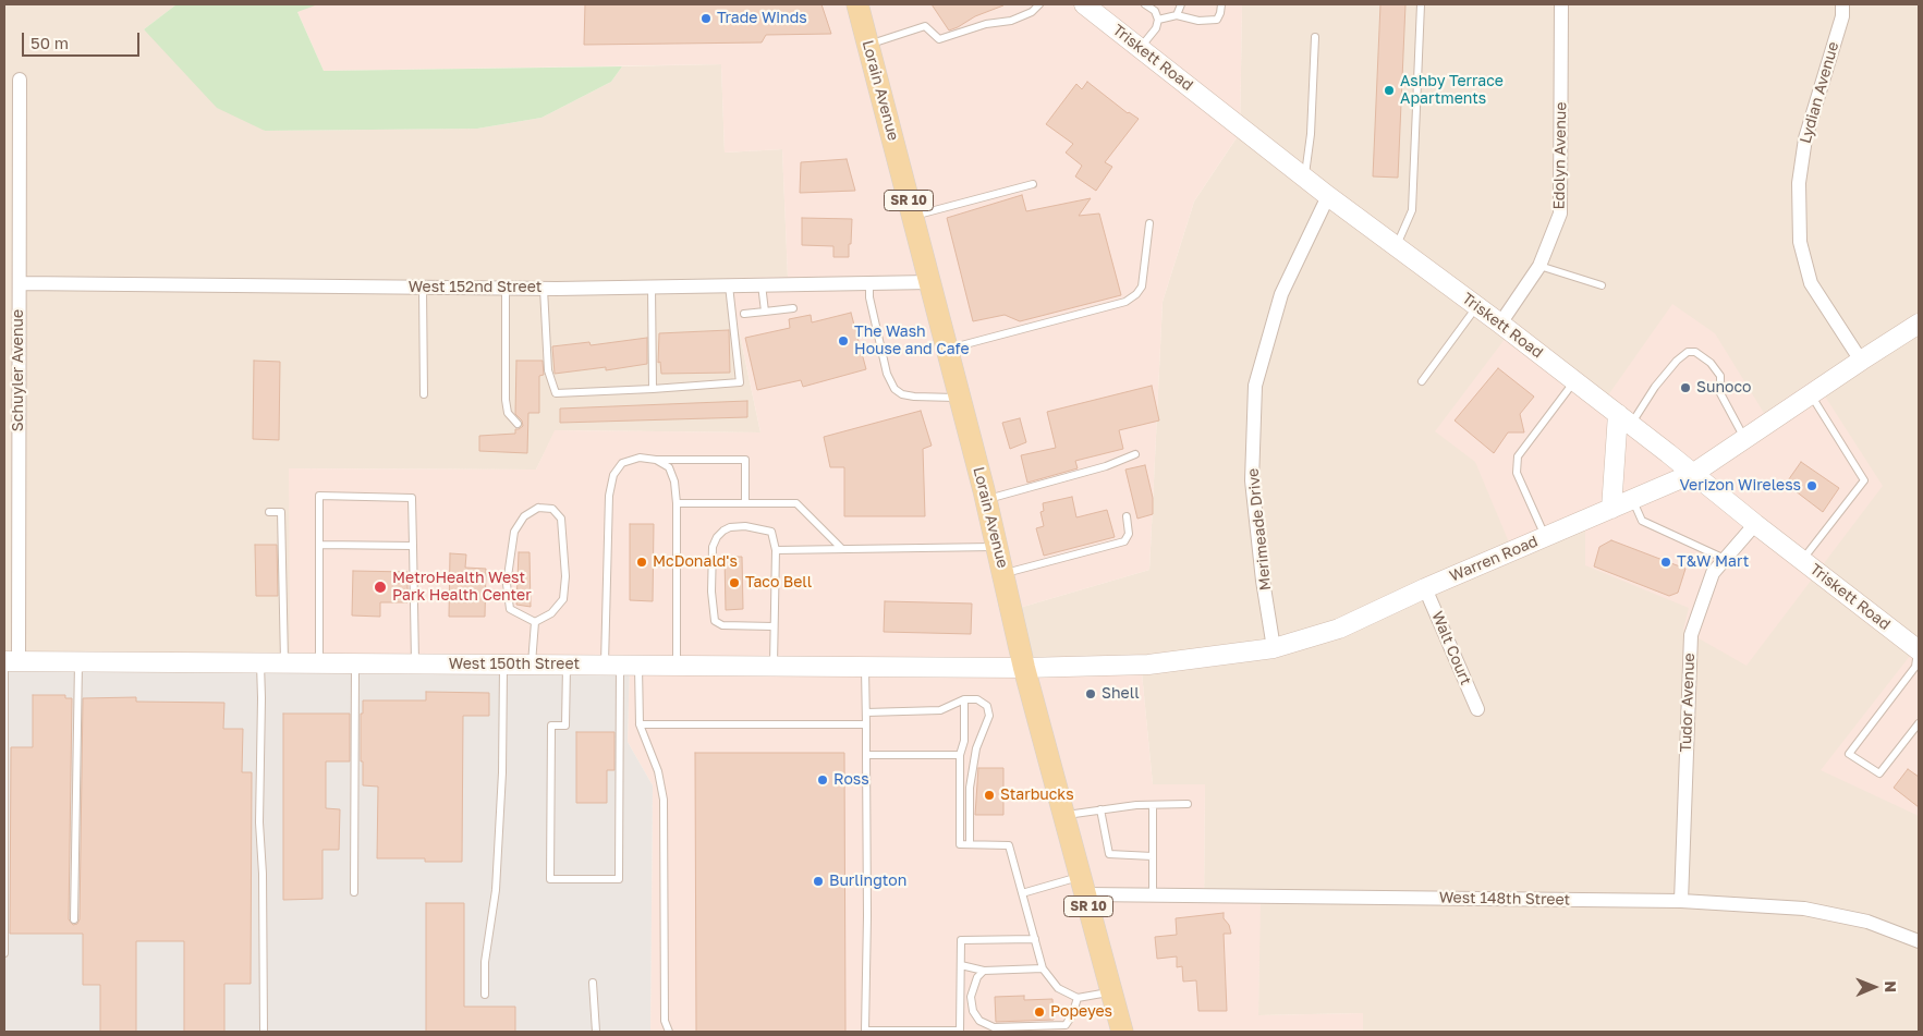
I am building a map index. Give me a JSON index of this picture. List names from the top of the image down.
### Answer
{
  "streets": {
    "main road": [
      "Triskett Road",
      "Lorain Avenue",
      "SR 10",
      "Warren Road",
      "West 150th Street"
    ],
    "street": [
      "Lydian Avenue",
      "Edolyn Avenue",
      "West 152nd Street",
      "Schuyler Avenue",
      "Merimeade Drive",
      "Walt Court",
      "Tudor Avenue",
      "West 148th Street"
    ]
  },
  "crossings": [
    ["Triskett Road", "Edolyn Avenue"],
    ["Triskett Road", "Merimeade Drive"],
    ["Triskett Road", "Warren Road"],
    ["Triskett Road", "Tudor Avenue"],
    ["Lorain Avenue", "West 152nd Street"],
    ["Lorain Avenue", "Warren Road"],
    ["Lorain Avenue", "West 150th Street"],
    ["Lorain Avenue", "West 148th Street"],
    ["Lydian Avenue", "Warren Road"],
    ["West 152nd Street", "Schuyler Avenue"],
    ["Schuyler Avenue", "West 150th Street"],
    ["Merimeade Drive", "Warren Road"],
    ["Warren Road", "Walt Court"],
    ["Warren Road", "West 150th Street"],
    ["Tudor Avenue", "West 148th Street"]
  ],
  "places": [
    "Trade Winds",
    "Ashby Terrace Apartments",
    "The Wash House and Cafe",
    "Sunoco",
    "Verizon Wireless",
    "McDonald's",
    "T&W Mart",
    "Taco Bell",
    "MetroHealth West Park Health Center",
    "Shell",
    "Ross",
    "Starbucks",
    "Burlington",
    "Popeyes"
  ],
  "scale_bar": "50 m",
  "north": "right"
}
